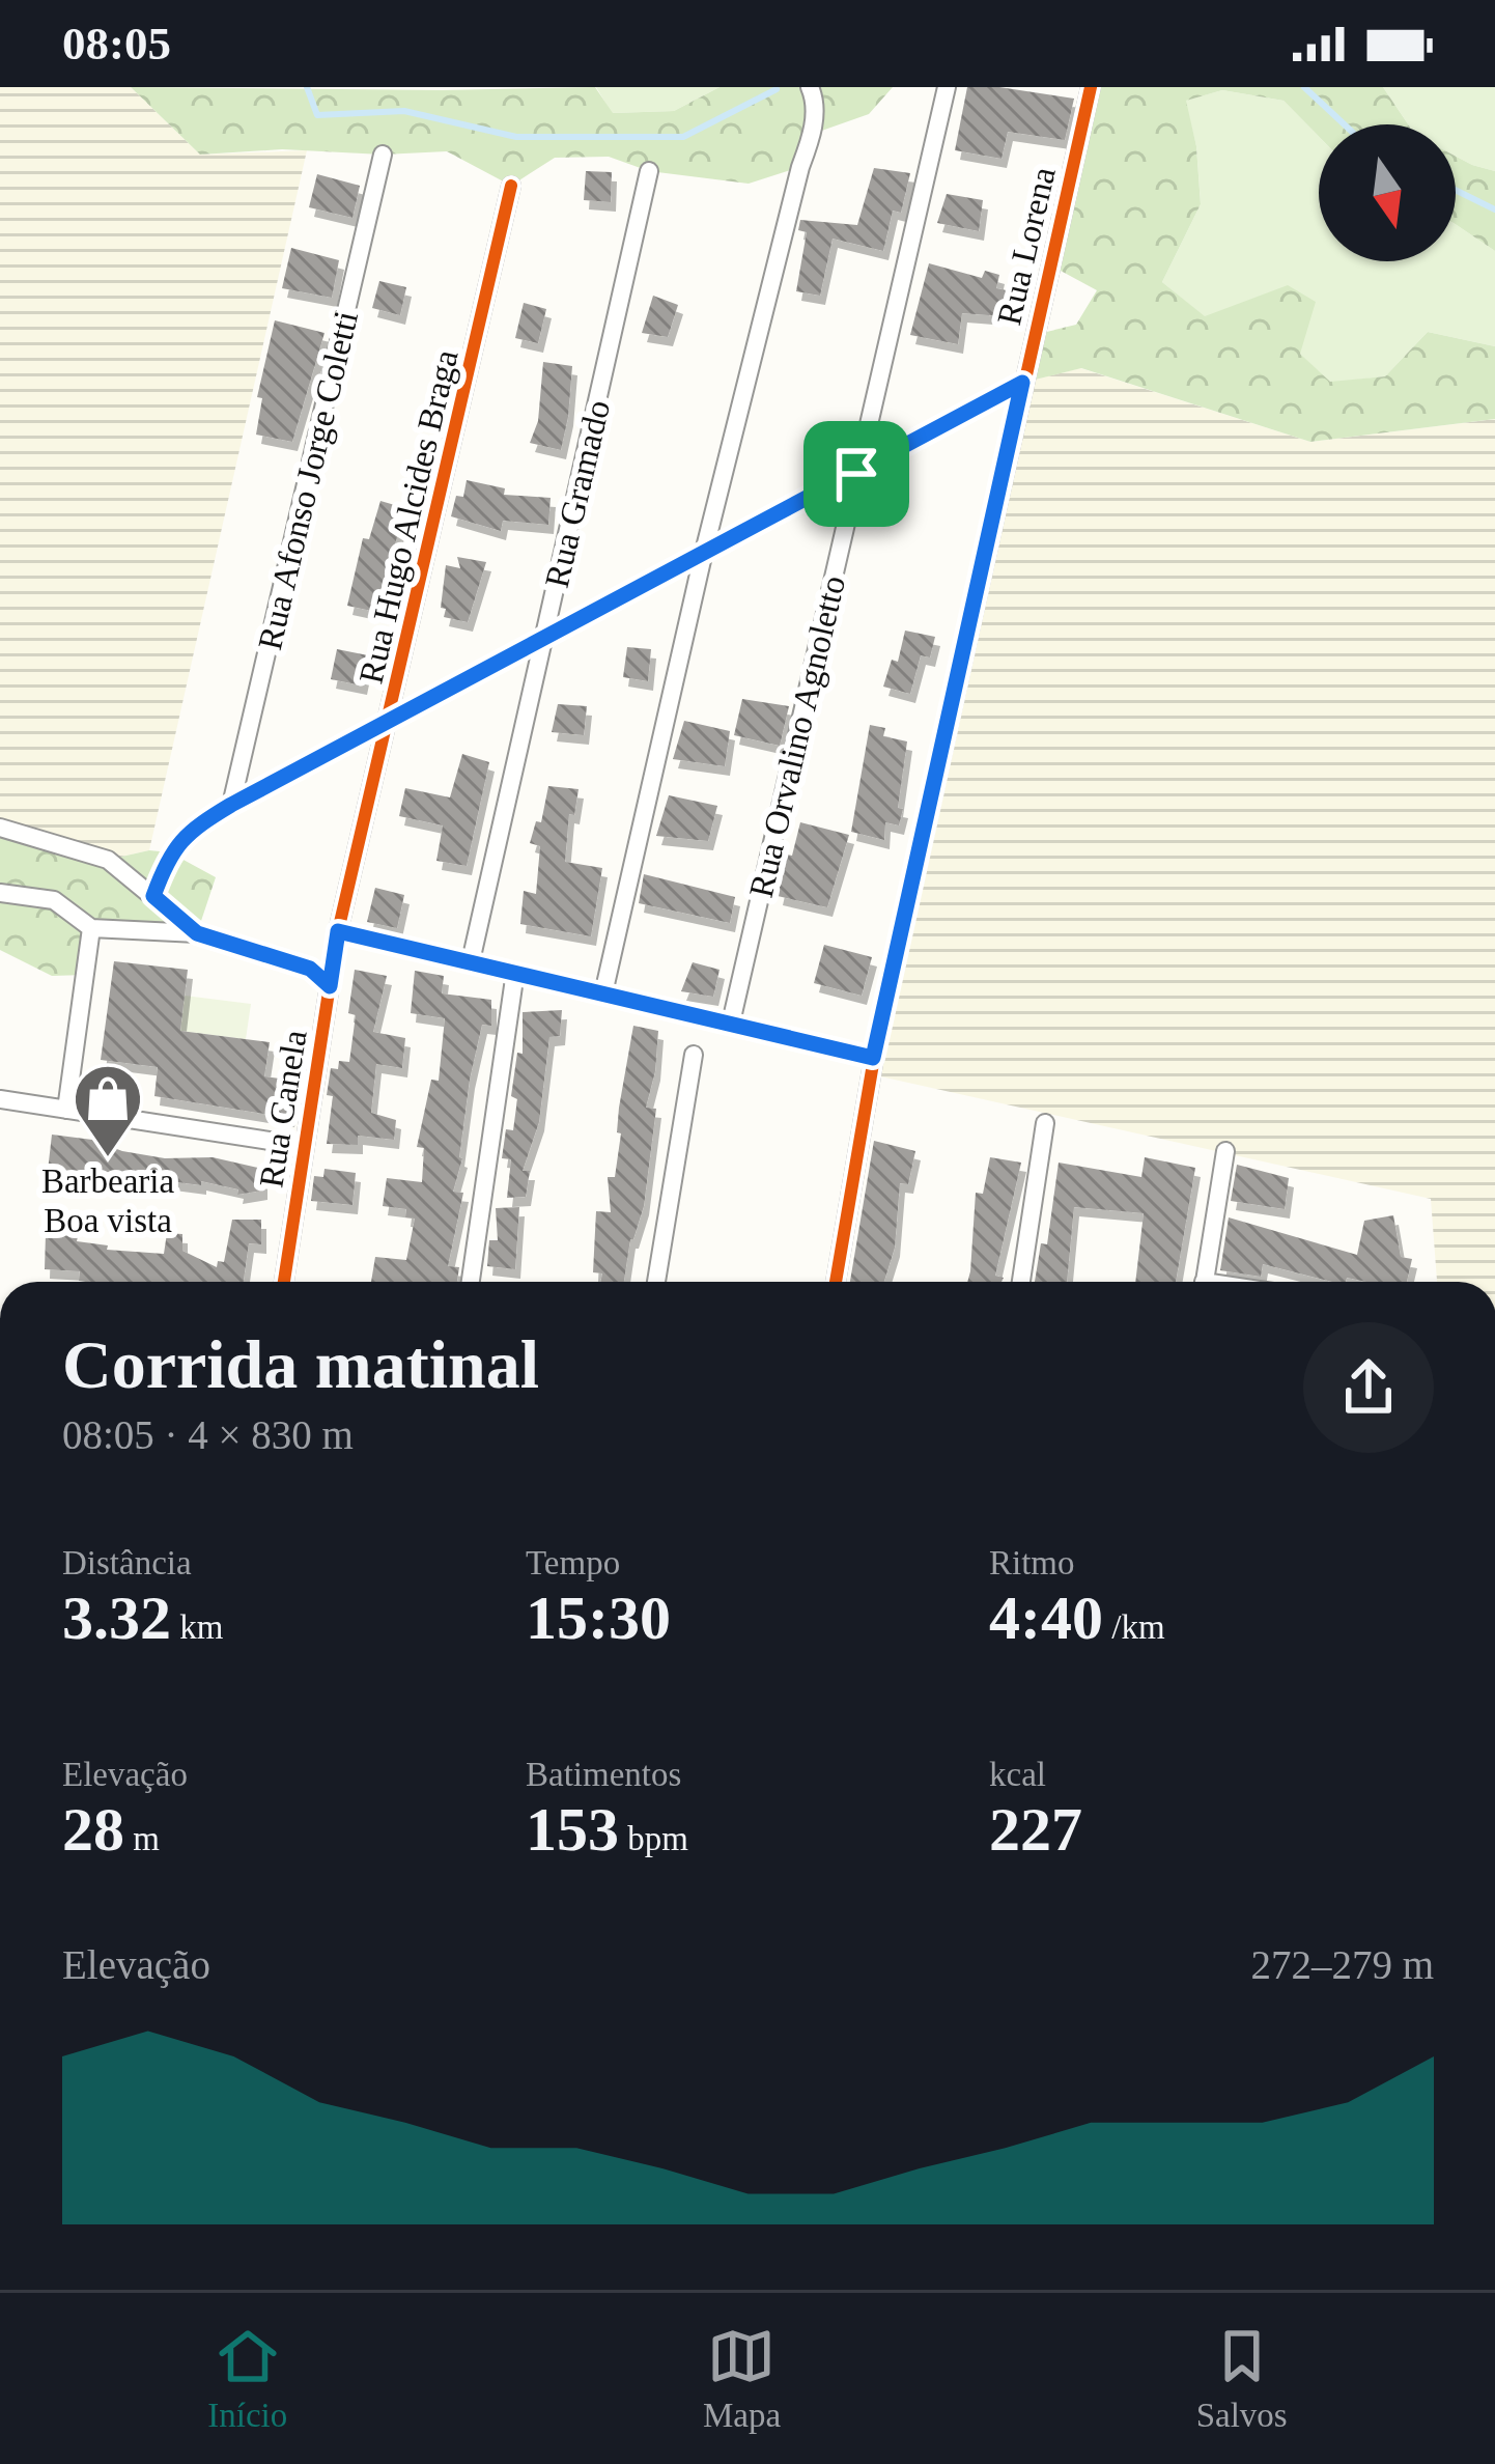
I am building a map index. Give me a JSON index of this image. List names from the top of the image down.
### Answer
{
  "streets": {
    "street": [
      "Rua Lorena",
      "Rua Afonso Jorge Coletti",
      "Rua Gramado",
      "Rua Hugo Alcides Braga",
      "Rua Orvalino Agnoletto",
      "Rua Canela"
    ]
  },
  "crossings": [
    ["Rua Hugo Alcides Braga", "Rua Canela"]
  ],
  "places": {
    "shop": ["Barbearia Boa vista"]
  },
  "north": "bottom",
  "page": {
    "status": "08:05",
    "heading": ["Corrida matinal", "08:05 · 4 × 830 m"],
    "stats": [
      ["Distância", "3.32 km"],
      ["Tempo", "15:30"],
      ["Ritmo", "4:40 /km"],
      ["Elevação", "28 m"],
      ["Batimentos", "153 bpm"],
      ["kcal", "227"]
    ],
    "chart": ["Elevação", "272–279 m"],
    "tabs": ["Início", "Mapa", "Salvos"]
  }
}
